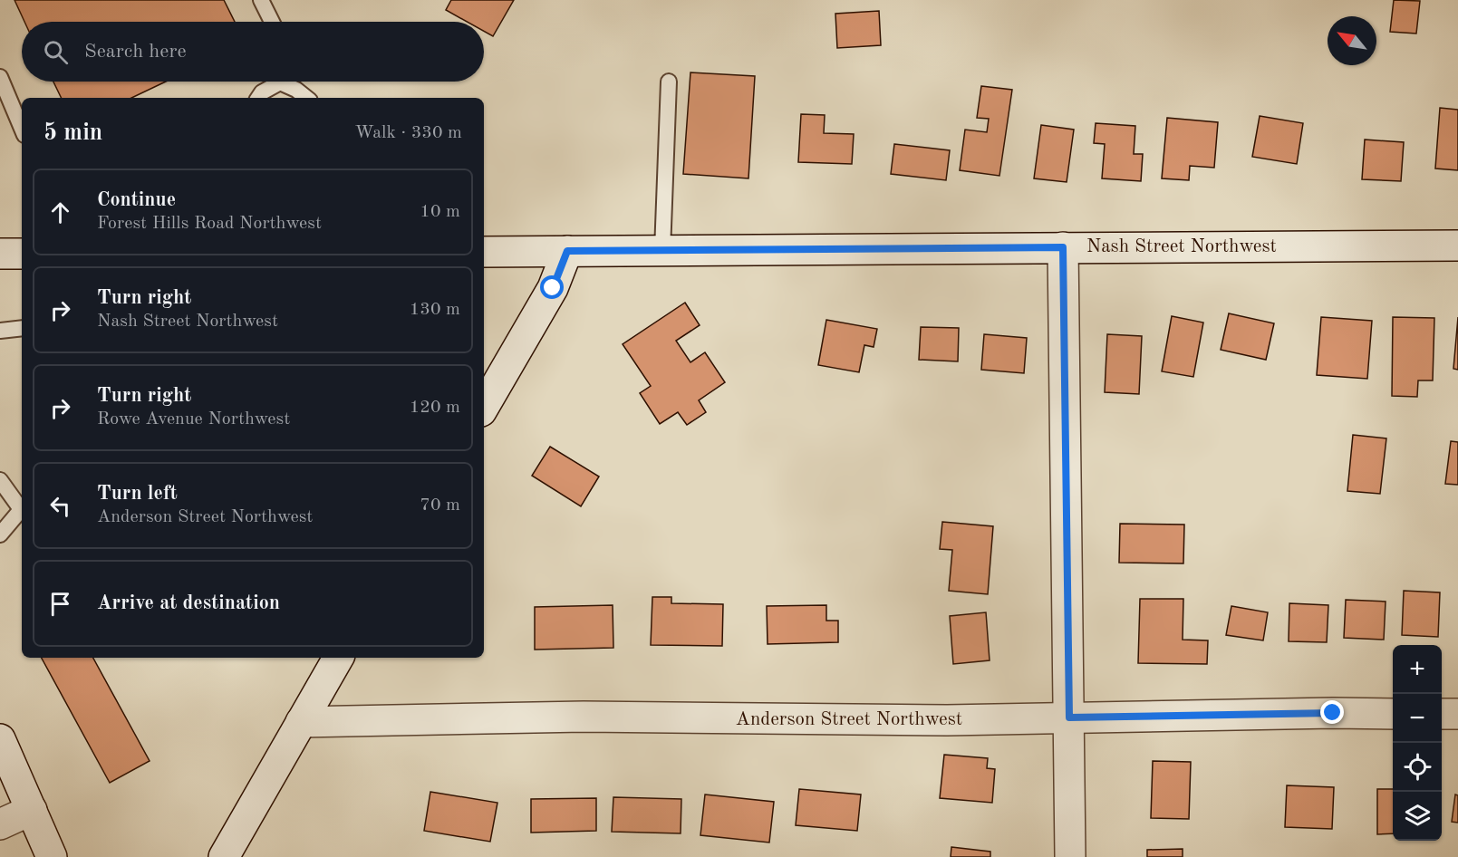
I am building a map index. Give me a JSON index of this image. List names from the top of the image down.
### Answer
{
  "streets": {
    "street": ["Nash Street Northwest", "Anderson Street Northwest"]
  },
  "north": "top left",
  "page": {
    "search": "Search here",
    "heading": ["5 min", "Walk · 330 m"],
    "list": [
      ["Continue", "Forest Hills Road Northwest", "10 m"],
      ["Turn right", "Nash Street Northwest", "130 m"],
      ["Turn right", "Rowe Avenue Northwest", "120 m"],
      ["Turn left", "Anderson Street Northwest", "70 m"],
      "Arrive at destination"
    ],
    "map_buttons": ["+", "−"]
  }
}
